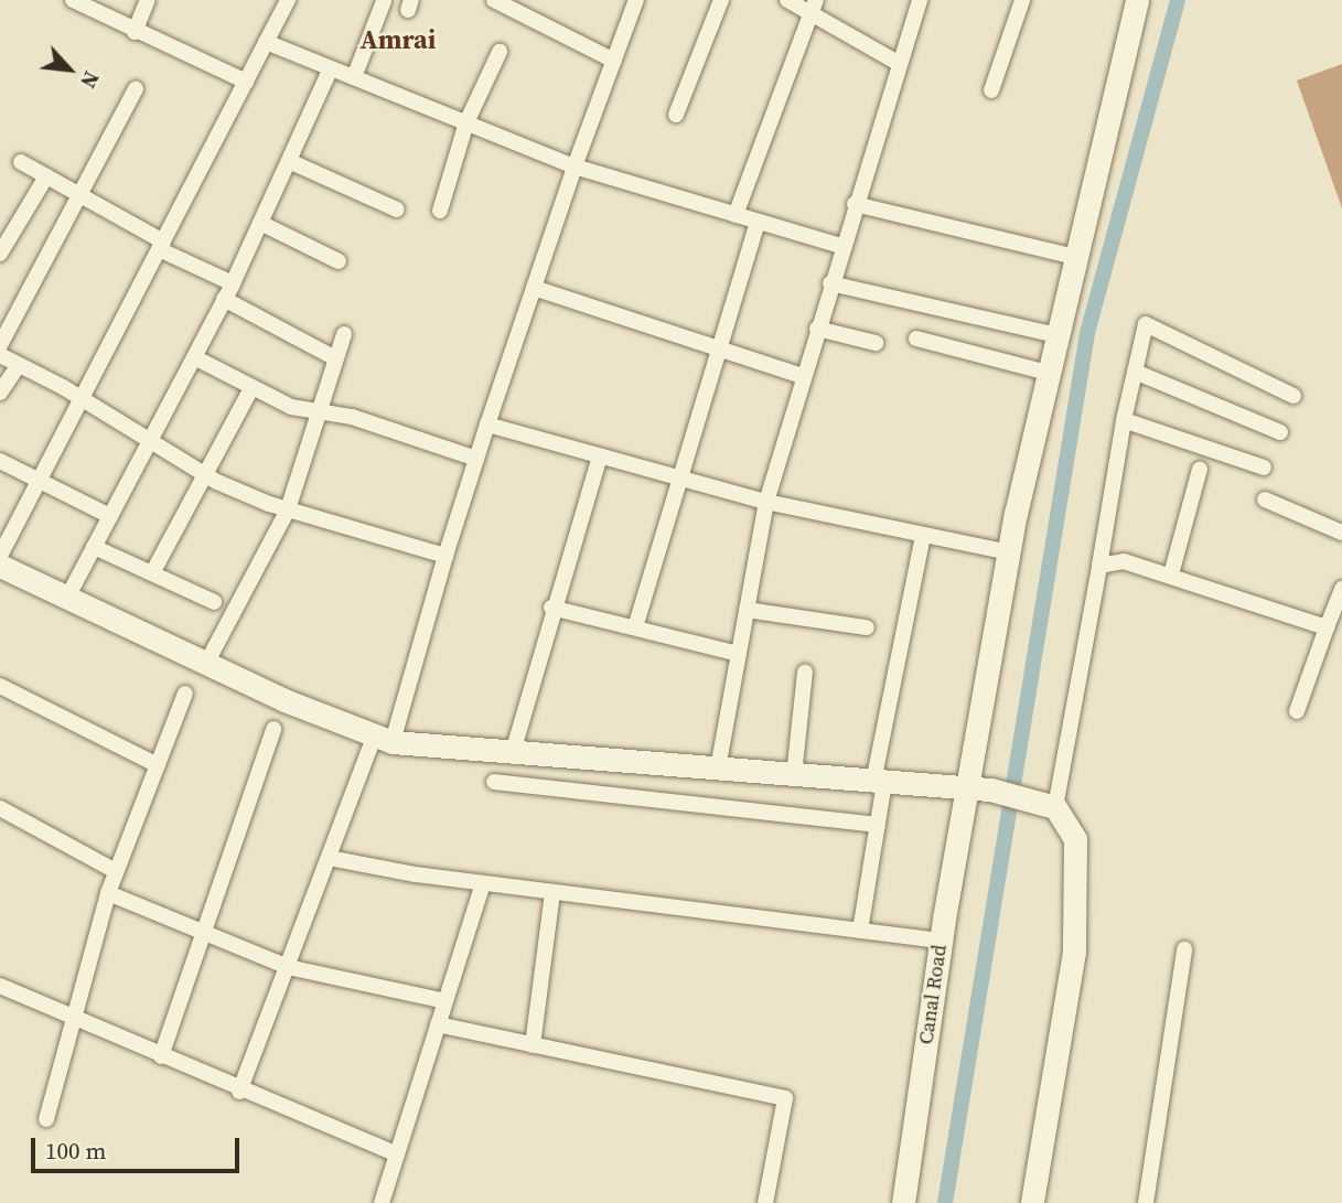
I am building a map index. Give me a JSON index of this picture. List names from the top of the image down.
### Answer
{
  "streets": {
    "street": ["Canal Road"]
  },
  "districts": ["Amrai"],
  "scale_bar": "100 m",
  "north": "bottom right"
}
